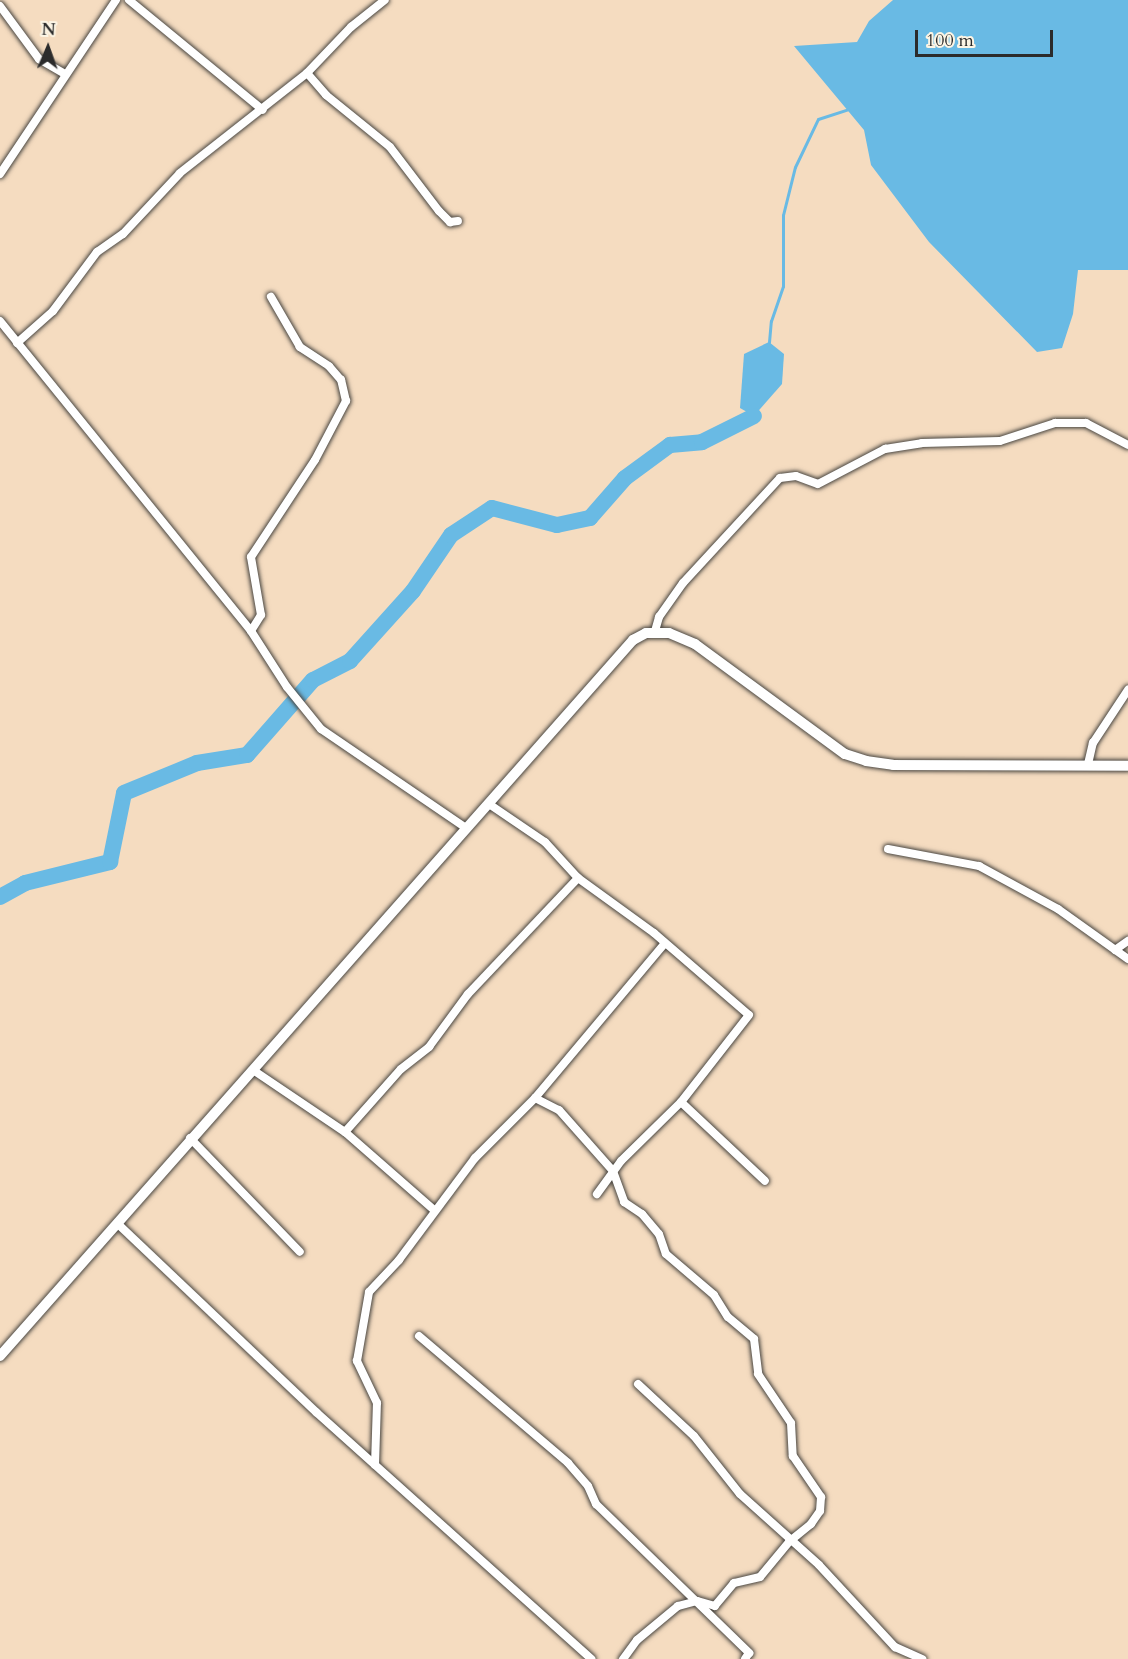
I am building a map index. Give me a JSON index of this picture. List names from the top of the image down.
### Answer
{
  "scale_bar": "100 m",
  "north": "top"
}
